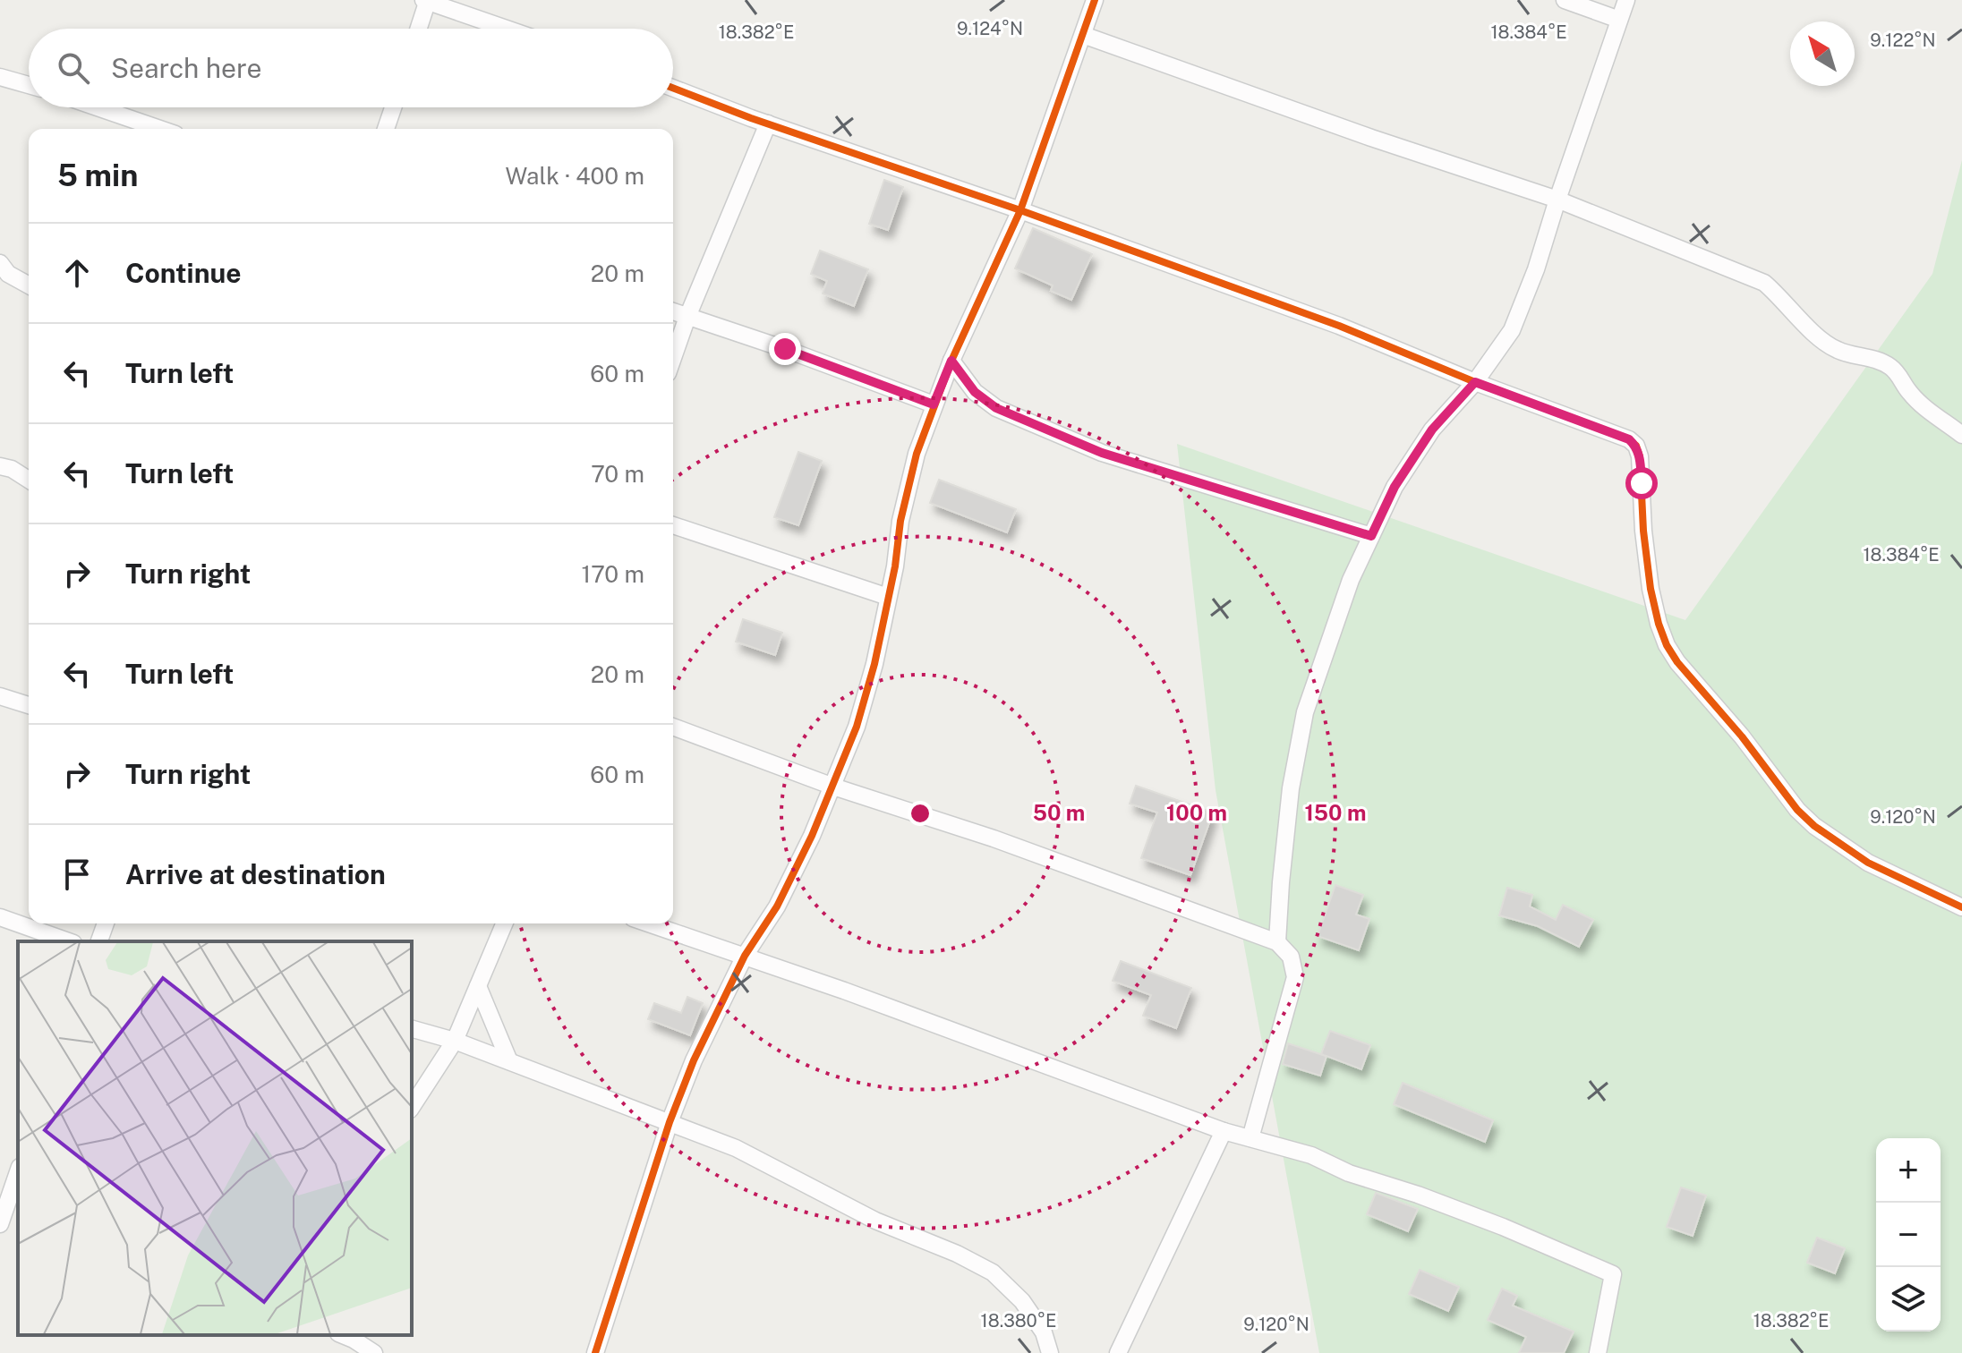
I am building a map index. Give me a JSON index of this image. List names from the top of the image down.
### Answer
{
  "north": "top left",
  "page": {
    "search": "Search here",
    "heading": ["5 min", "Walk · 400 m"],
    "list": [
      ["Continue", "20 m"],
      ["Turn left", "60 m"],
      ["Turn left", "70 m"],
      ["Turn right", "170 m"],
      ["Turn left", "20 m"],
      ["Turn right", "60 m"],
      "Arrive at destination"
    ],
    "map_buttons": ["+", "−"]
  },
  "coordinates": [
    "9.124°N",
    "18.382°E",
    "18.384°E",
    "9.122°N",
    "9.120°N",
    "18.380°E"
  ],
  "rings": ["50 m", "100 m", "150 m"]
}
